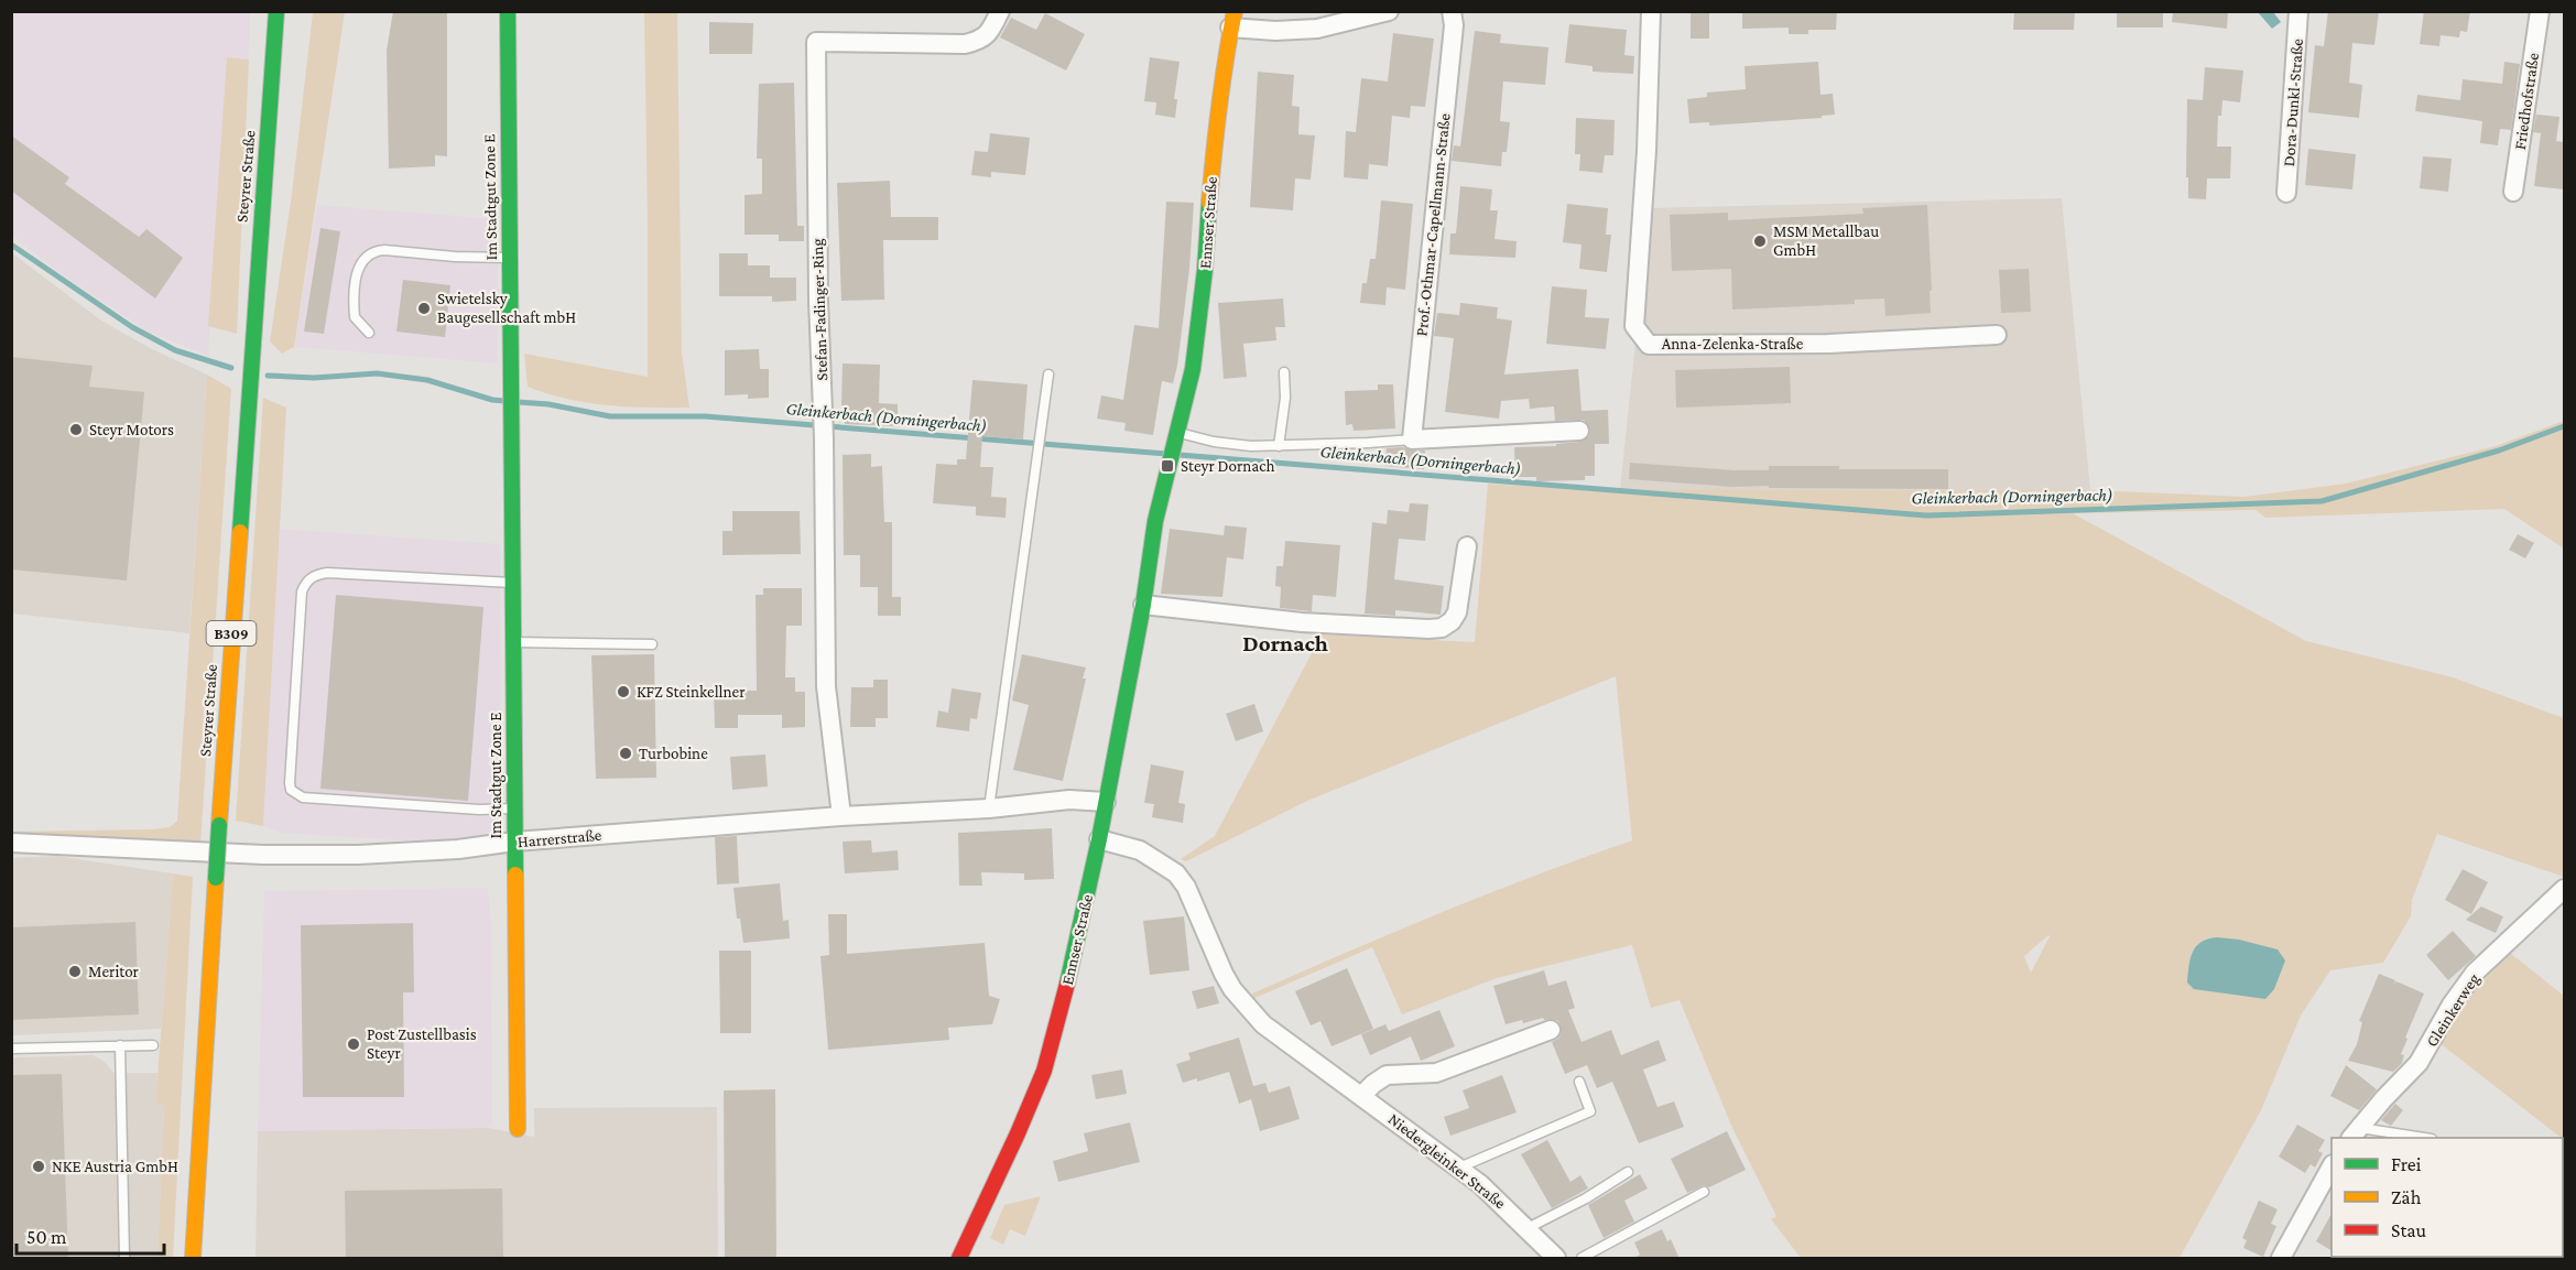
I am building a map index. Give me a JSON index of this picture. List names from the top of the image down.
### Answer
{
  "streets": {
    "main road": [
      "Steyrer Straße",
      "Im Stadtgut Zone E",
      "Ennser Straße",
      "B309"
    ],
    "street": [
      "Friedhofstraße",
      "Dora-Dunkl-Straße",
      "Prof.-Othmar-Capellmann-Straße",
      "Stefan-Fadinger-Ring",
      "Anna-Zelenka-Straße",
      "Harrerstraße",
      "Gleinkerweg",
      "Niedergleinker Straße"
    ]
  },
  "crossings": [
    ["Steyrer Straße", "B309"],
    ["Im Stadtgut Zone E", "Harrerstraße"],
    ["Ennser Straße", "Harrerstraße"],
    ["Ennser Straße", "Niedergleinker Straße"],
    ["Stefan-Fadinger-Ring", "Harrerstraße"]
  ],
  "districts": ["Dornach"],
  "water": ["Gleinkerbach (Dorningerbach)"],
  "places": {
    "other": [
      "MSM Metallbau GmbH",
      "Swietelsky Baugesellschaft mbH",
      "Steyr Motors",
      "KFZ Steinkellner",
      "Turbobine",
      "Meritor",
      "Post Zustellbasis Steyr",
      "NKE Austria GmbH"
    ],
    "transit": ["Steyr Dornach"]
  },
  "legend": ["Frei", "Zäh", "Stau"],
  "scale_bar": "50 m"
}
